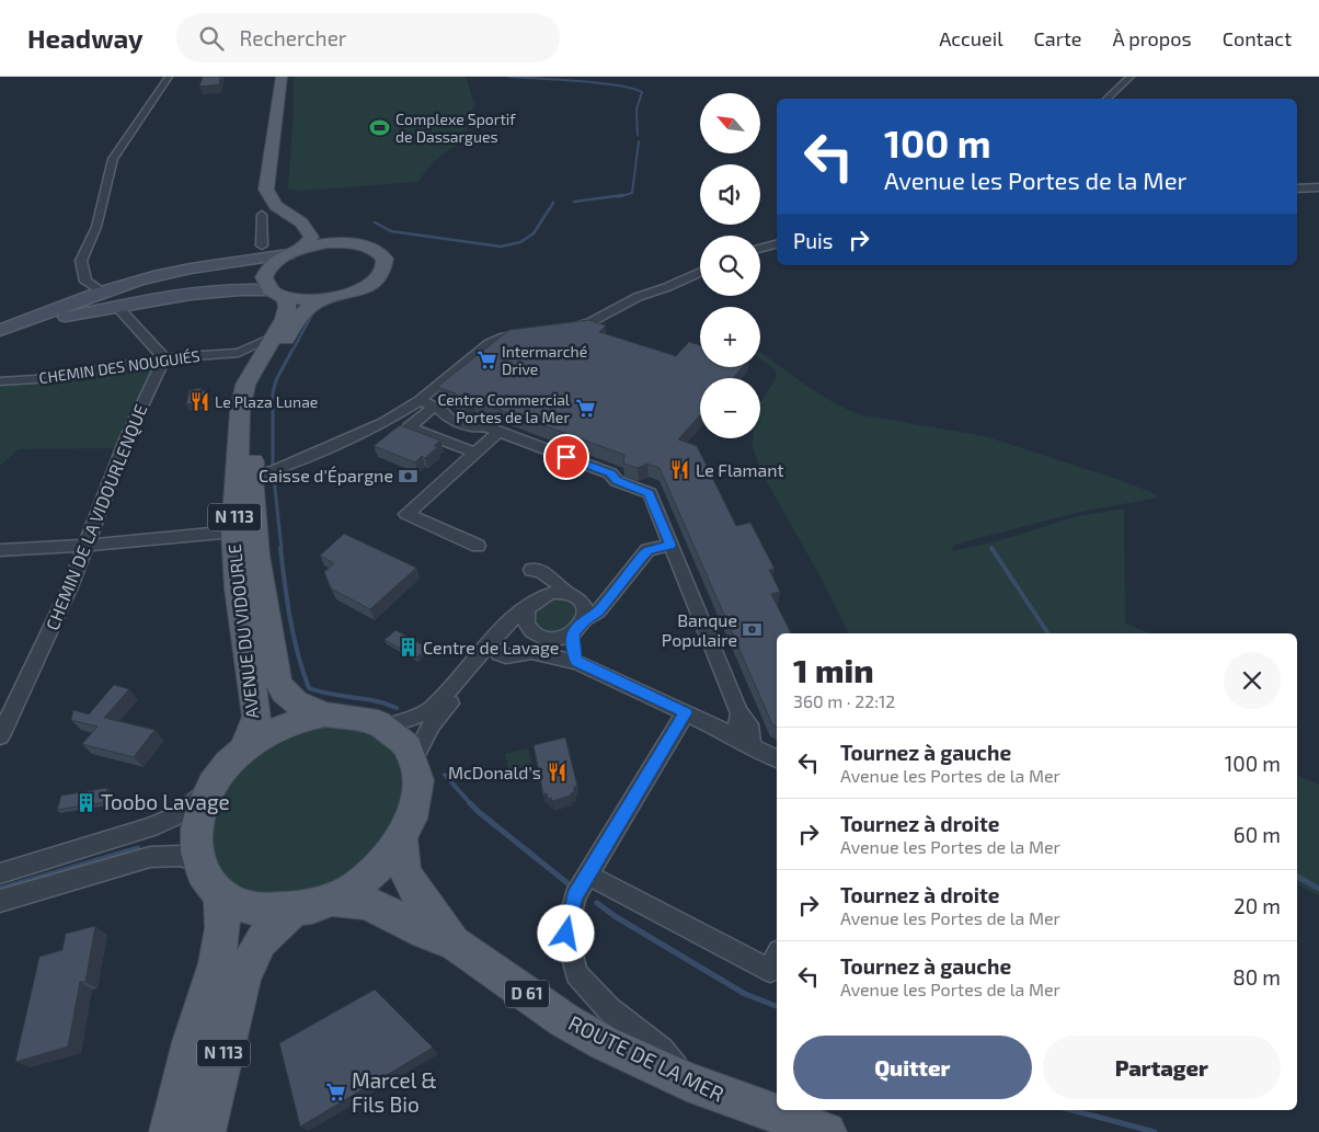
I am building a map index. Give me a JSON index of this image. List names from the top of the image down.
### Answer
{
  "streets": {
    "main road": [
      "N 113",
      "AVENUE DU VIDOURLE",
      "D 61",
      "ROUTE DE LA MER"
    ],
    "street": ["CHEMIN DES NOUGUIÉS", "CHEMIN DE LA VIDOURLENQUE"]
  },
  "crossings": [
    ["CHEMIN DES NOUGUIÉS", "CHEMIN DE LA VIDOURLENQUE"],
    ["CHEMIN DES NOUGUIÉS", "AVENUE DU VIDOURLE"]
  ],
  "places": {
    "sports": ["Complexe Sportif de Dassargues"],
    "supermarket": ["Intermarché Drive", "Centre Commercial Portes de la Mer", "Marcel & Fils Bio"],
    "restaurant": ["Le Plaza Lunae", "Le Flamant", "McDonald's"],
    "bank": ["Caisse d'Épargne", "Banque Populaire"],
    "building": ["Centre de Lavage", "Toobo Lavage"]
  },
  "north": "top left",
  "page": {
    "header": "Headway",
    "search": "Rechercher",
    "nav": [
      "Accueil",
      "Carte",
      "À propos",
      "Contact"
    ],
    "map_buttons": ["+", "−"],
    "turn": ["100 m", "Avenue les Portes de la Mer"],
    "then": "Puis",
    "heading": ["1 min", "360 m · 22:12"],
    "list": [
      {
        "name": "Tournez à gauche",
        "note": "Avenue les Portes de la Mer",
        "value": "100 m"
      },
      {
        "name": "Tournez à droite",
        "note": "Avenue les Portes de la Mer",
        "value": "60 m"
      },
      {
        "name": "Tournez à droite",
        "note": "Avenue les Portes de la Mer",
        "value": "20 m"
      },
      {
        "name": "Tournez à gauche",
        "note": "Avenue les Portes de la Mer",
        "value": "80 m"
      }
    ],
    "buttons": ["Quitter", "Partager"]
  }
}
